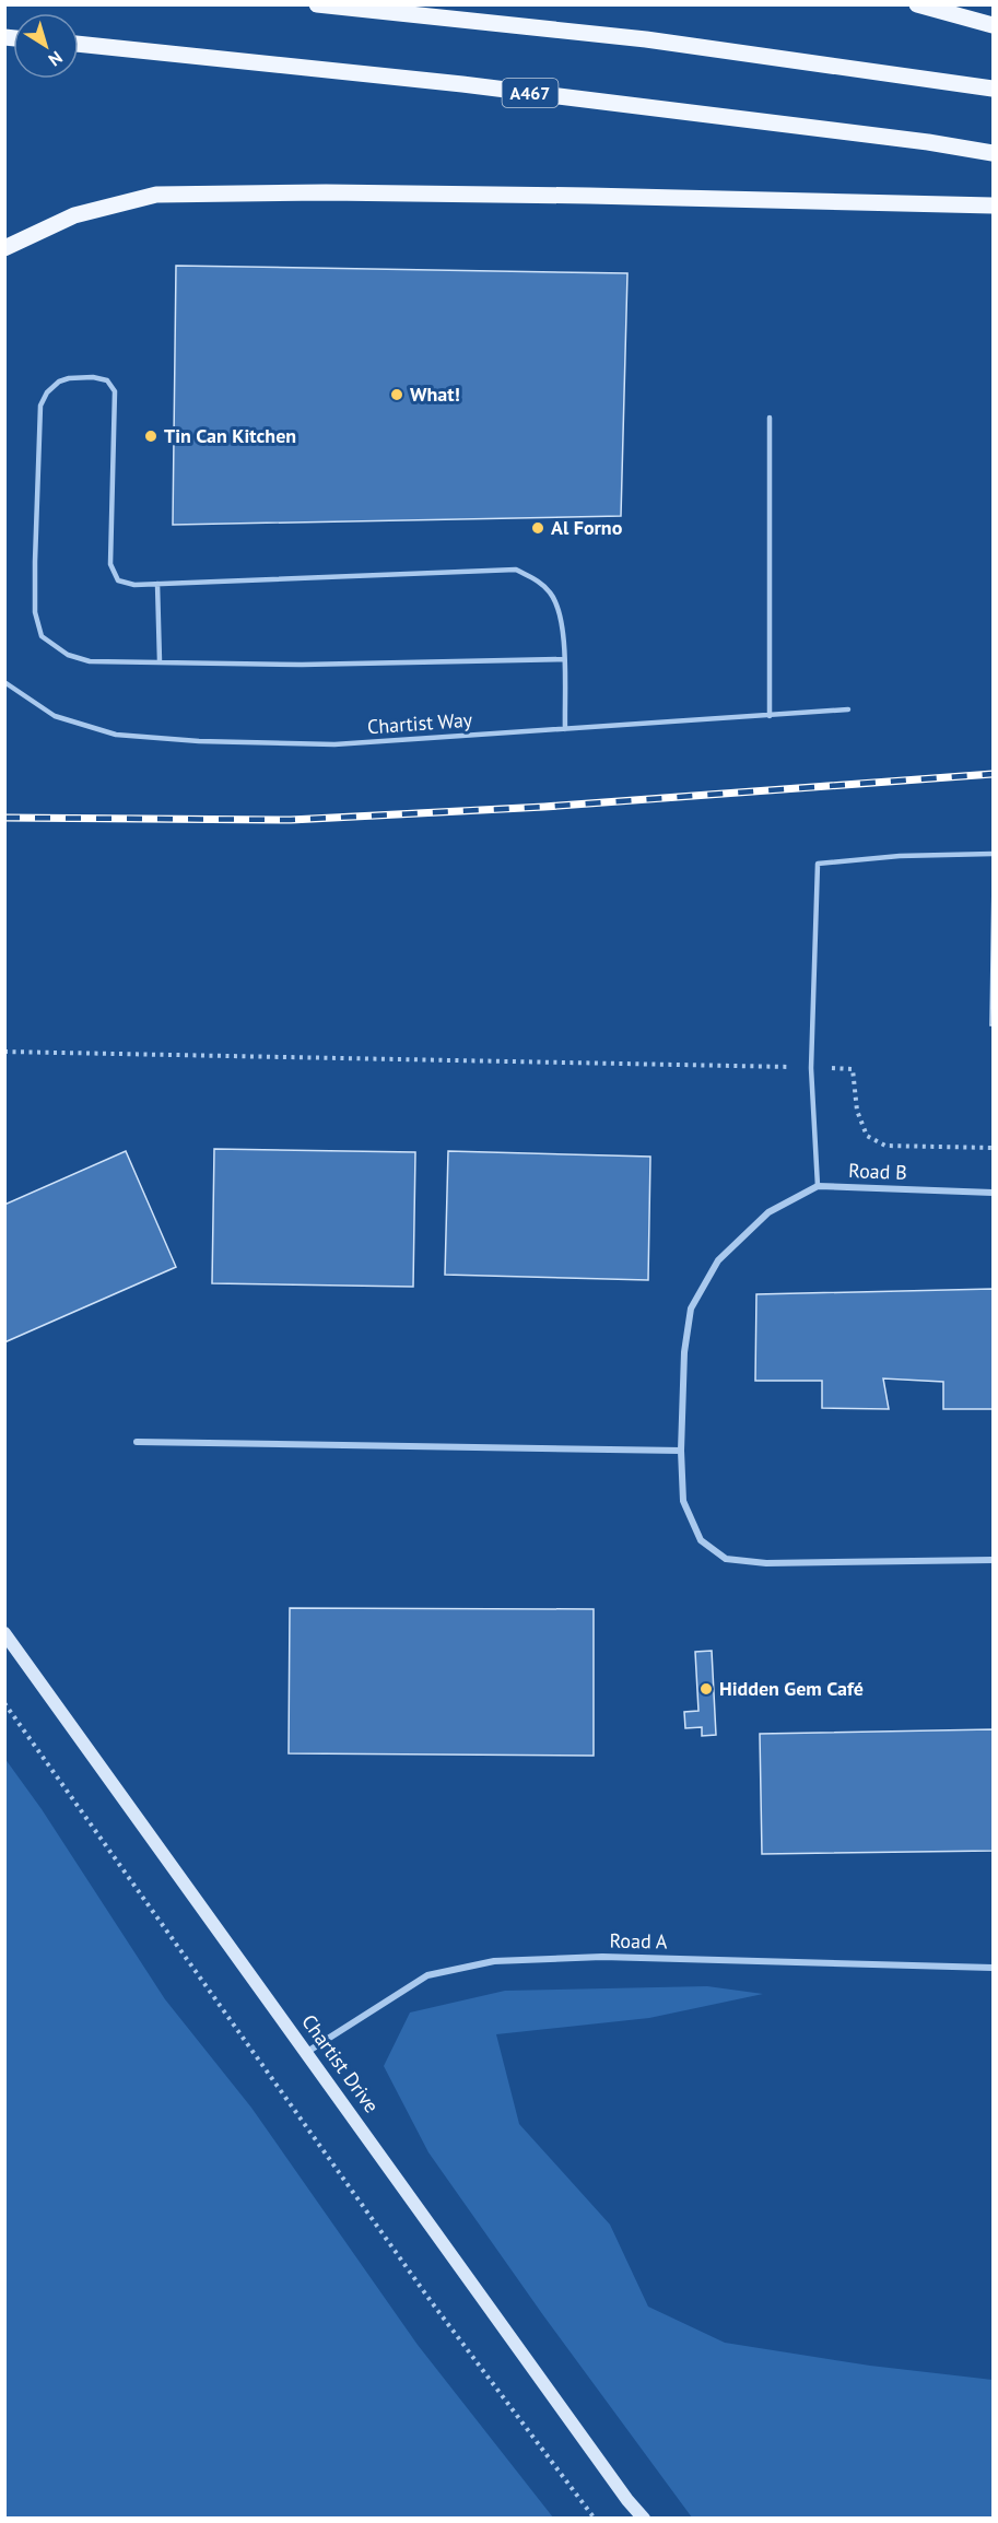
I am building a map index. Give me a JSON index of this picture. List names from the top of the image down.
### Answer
{
  "streets": {
    "main road": ["A467", "Chartist Drive"],
    "street": ["Road B", "Road A"],
    "lane": ["Chartist Way"]
  },
  "crossings": [
    ["Road A", "Chartist Drive"]
  ],
  "places": [
    "What!",
    "Tin Can Kitchen",
    "Al Forno",
    "Hidden Gem Café"
  ],
  "north": "bottom right"
}
